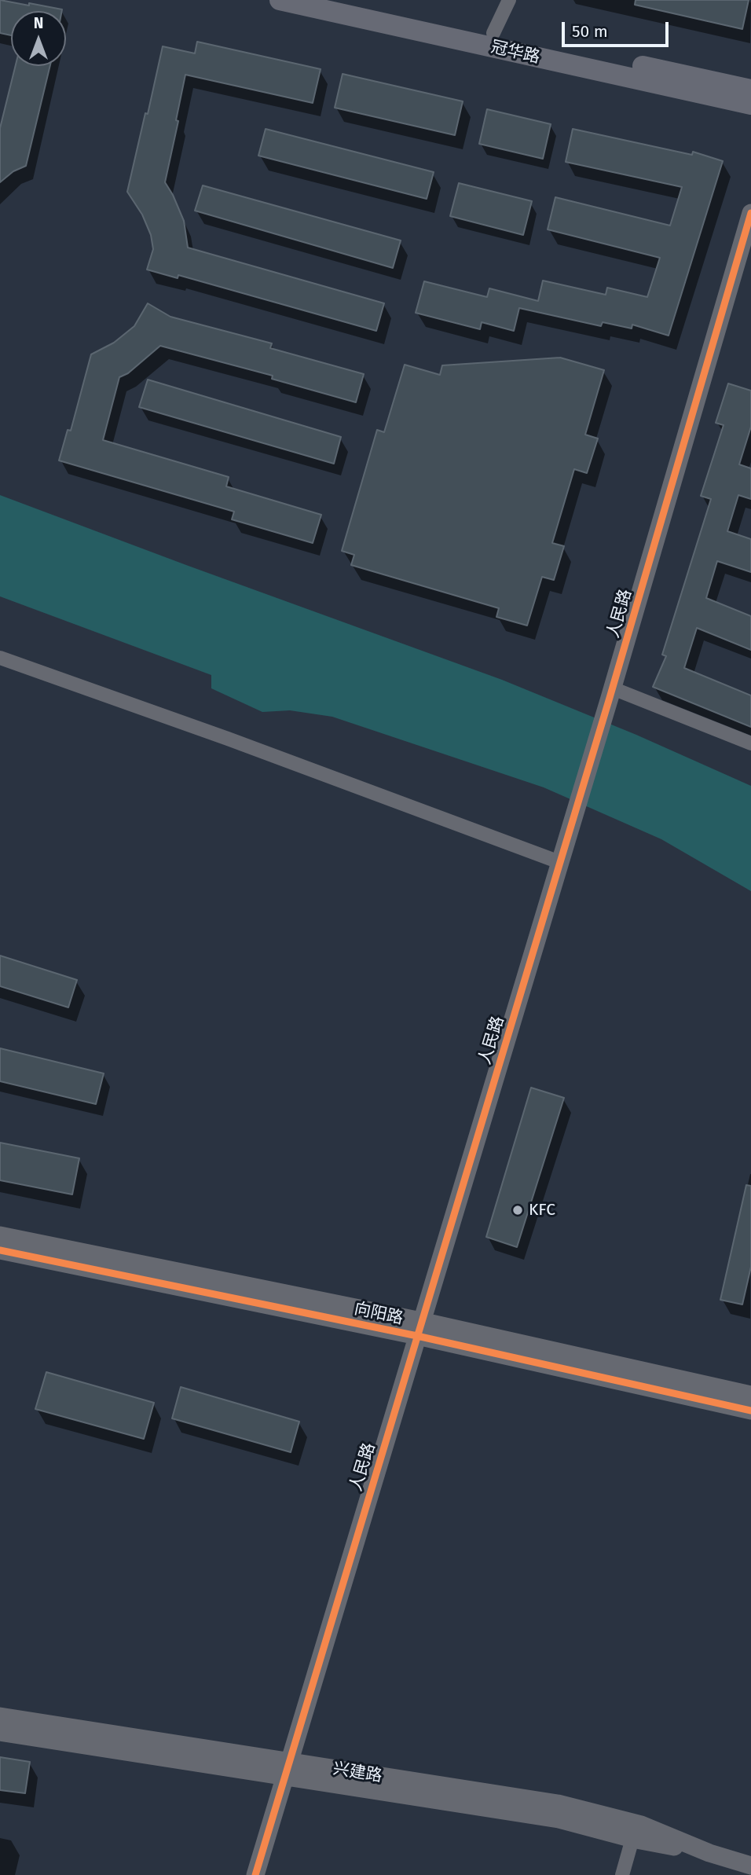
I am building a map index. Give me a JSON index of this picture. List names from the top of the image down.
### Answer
{
  "streets": {
    "main road": ["冠华路"],
    "street": ["人民路", "向阳路", "兴建路"]
  },
  "crossings": [
    ["人民路", "向阳路"],
    ["人民路", "兴建路"]
  ],
  "places": ["KFC"],
  "scale_bar": "50 m",
  "north": "top"
}
